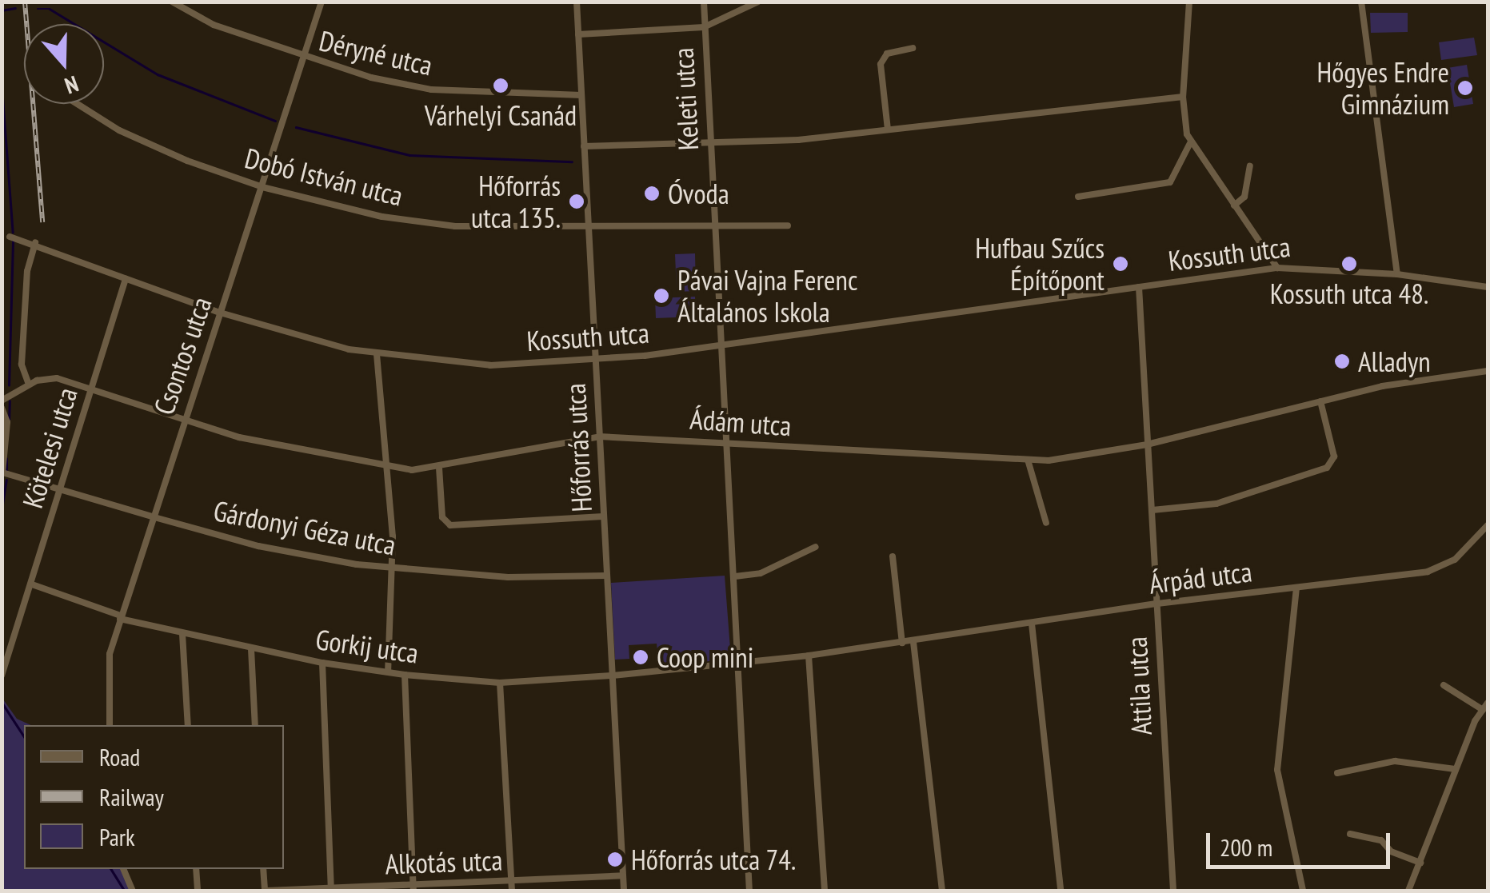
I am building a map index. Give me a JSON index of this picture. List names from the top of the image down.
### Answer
{
  "streets": {
    "street": [
      "Déryné utca",
      "Keleti utca",
      "Dobó István utca",
      "Kossuth utca",
      "Csontos utca",
      "Ádám utca",
      "Kötelesi utca",
      "Hőforrás utca",
      "Gárdonyi Géza utca",
      "Árpád utca",
      "Gorkij utca",
      "Attila utca",
      "Alkotás utca"
    ]
  },
  "crossings": [
    ["Déryné utca", "Csontos utca"],
    ["Déryné utca", "Hőforrás utca"],
    ["Keleti utca", "Dobó István utca"],
    ["Keleti utca", "Kossuth utca"],
    ["Keleti utca", "Ádám utca"],
    ["Keleti utca", "Árpád utca"],
    ["Dobó István utca", "Csontos utca"],
    ["Dobó István utca", "Hőforrás utca"],
    ["Kossuth utca", "Csontos utca"],
    ["Kossuth utca", "Kötelesi utca"],
    ["Kossuth utca", "Hőforrás utca"],
    ["Kossuth utca", "Attila utca"],
    ["Csontos utca", "Ádám utca"],
    ["Csontos utca", "Gárdonyi Géza utca"],
    ["Csontos utca", "Gorkij utca"],
    ["Ádám utca", "Kötelesi utca"],
    ["Ádám utca", "Hőforrás utca"],
    ["Ádám utca", "Attila utca"],
    ["Kötelesi utca", "Gárdonyi Géza utca"],
    ["Kötelesi utca", "Gorkij utca"],
    ["Hőforrás utca", "Gárdonyi Géza utca"],
    ["Hőforrás utca", "Árpád utca"],
    ["Hőforrás utca", "Gorkij utca"],
    ["Hőforrás utca", "Alkotás utca"],
    ["Árpád utca", "Gorkij utca"],
    ["Árpád utca", "Attila utca"]
  ],
  "places": [
    "Várhelyi Csanád",
    "Hőgyes Endre Gimnázium",
    "Óvoda",
    "Hőforrás utca 135.",
    "Hufbau Szűcs Építőpont",
    "Kossuth utca 48.",
    "Pávai Vajna Ferenc Általános Iskola",
    "Alladyn",
    "Coop mini",
    "Hőforrás utca 74."
  ],
  "legend": ["Road", "Railway", "Park"],
  "scale_bar": "200 m",
  "north": "bottom"
}
